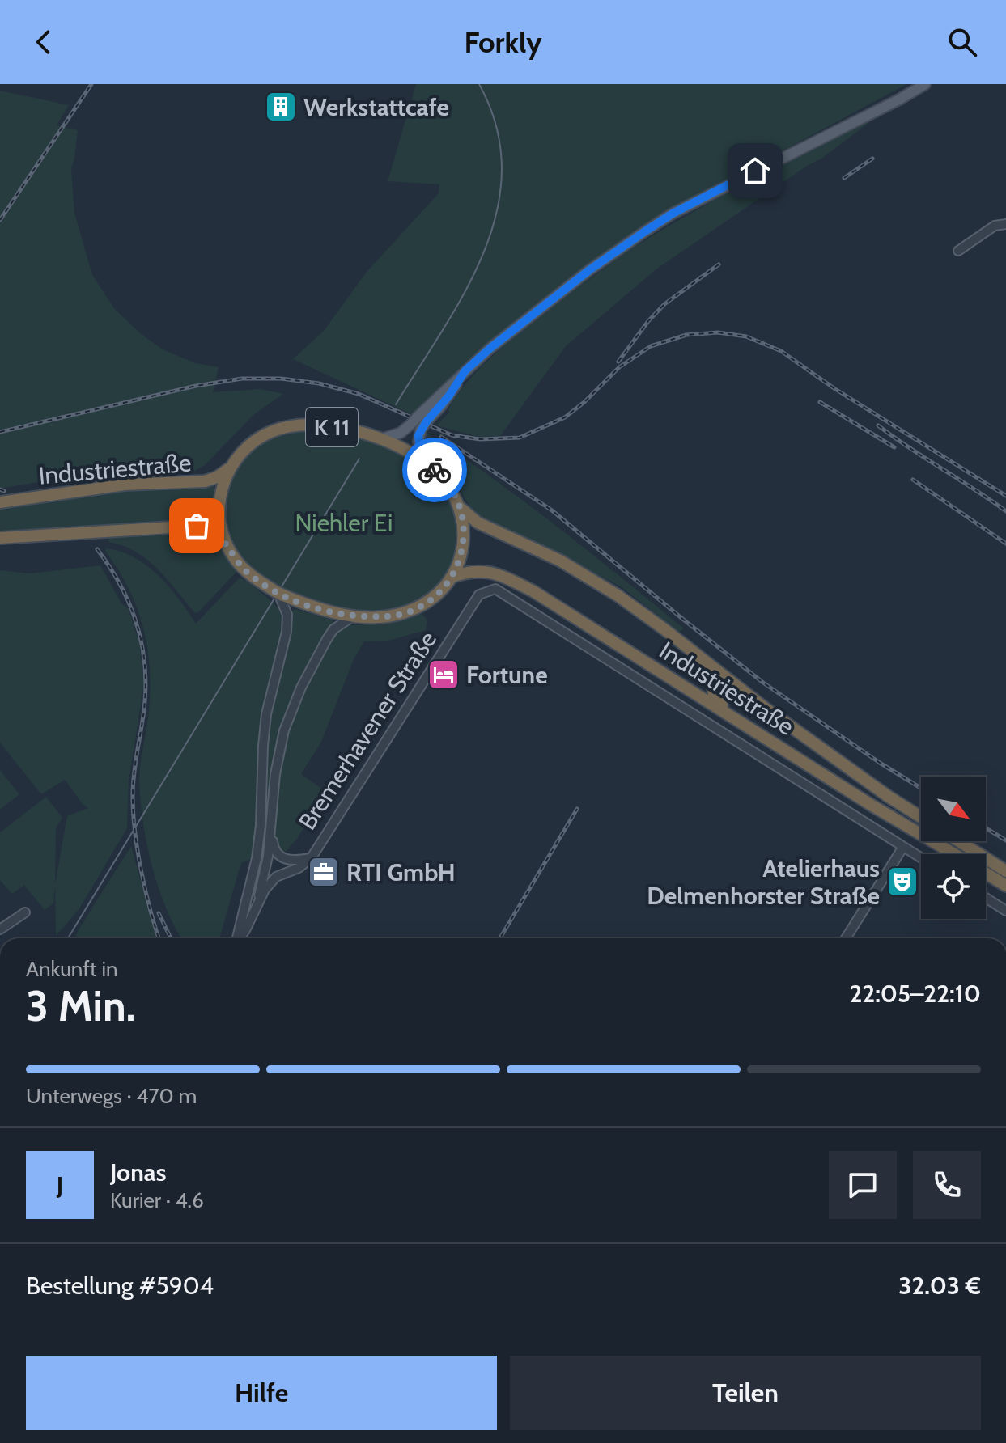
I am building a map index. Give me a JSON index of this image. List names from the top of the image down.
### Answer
{
  "streets": {
    "highway": ["K 11", "Industriestraße"],
    "street": ["Bremerhavener Straße"]
  },
  "crossings": [
    ["K 11", "Industriestraße"],
    ["K 11", "Bremerhavener Straße"],
    ["Industriestraße", "Bremerhavener Straße"]
  ],
  "parks": ["Niehler Ei"],
  "places": {
    "building": ["Werkstattcafe"],
    "hotel": ["Fortune"],
    "office": ["RTI GmbH"],
    "theatre": ["Atelierhaus Delmenhorster Straße"]
  },
  "north": "bottom right",
  "page": {
    "header": "Forkly",
    "heading": ["3 Min.", "Ankunft in", "22:05–22:10"],
    "panel": [
      "Jonas",
      "Kurier · 4.6",
      "Bestellung #5904",
      "32.03 €"
    ],
    "bar": "Unterwegs · 470 m",
    "round": "J",
    "buttons": ["Hilfe", "Teilen"]
  }
}
